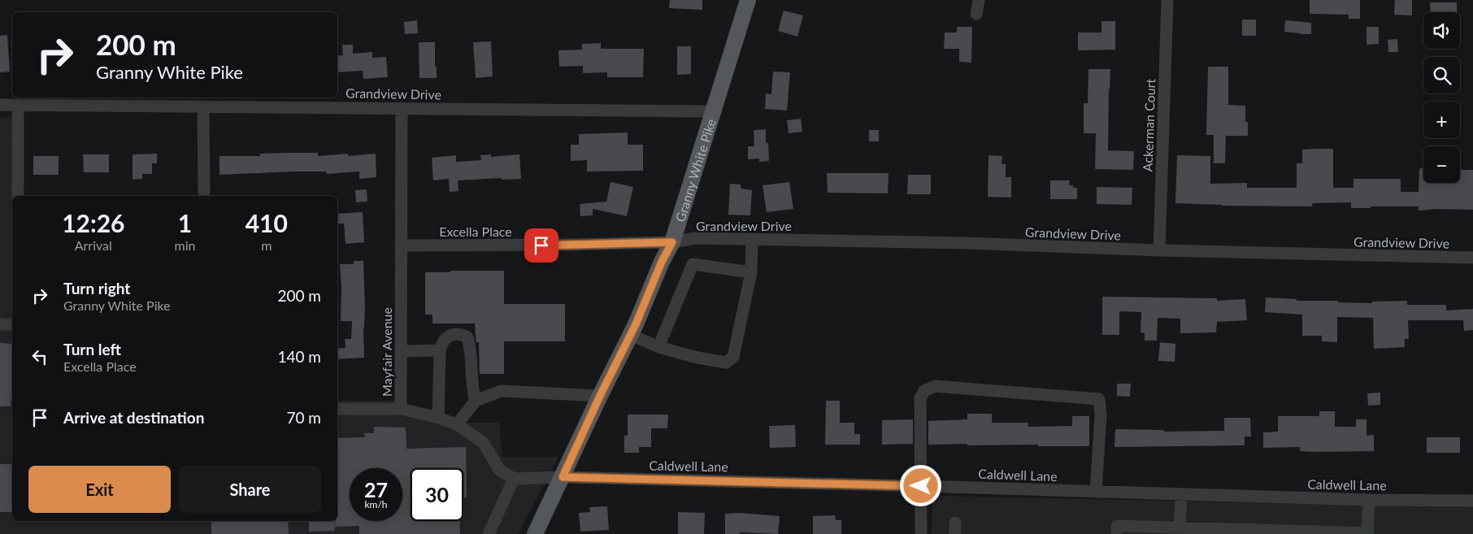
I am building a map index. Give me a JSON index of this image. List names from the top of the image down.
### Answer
{
  "streets": {
    "main road": ["Granny White Pike"],
    "street": [
      "Grandview Drive",
      "Ackerman Court",
      "Excella Place",
      "Mayfair Avenue",
      "Caldwell Lane"
    ]
  },
  "crossings": [
    ["Grandview Drive", "Ackerman Court"],
    ["Grandview Drive", "Granny White Pike"],
    ["Grandview Drive", "Excella Place"],
    ["Grandview Drive", "Mayfair Avenue"],
    ["Granny White Pike", "Excella Place"],
    ["Granny White Pike", "Caldwell Lane"],
    ["Excella Place", "Mayfair Avenue"]
  ],
  "page": {
    "map_buttons": ["+", "−"],
    "turn": ["200 m", "Granny White Pike"],
    "eta": [
      "12:26",
      "Arrival",
      "1",
      "min",
      "410",
      "m"
    ],
    "list": [
      {
        "name": "Turn right",
        "note": "Granny White Pike",
        "value": "200 m"
      },
      {
        "name": "Turn left",
        "note": "Excella Place",
        "value": "140 m"
      },
      {
        "name": "Arrive at destination",
        "value": "70 m"
      }
    ],
    "buttons": ["Exit", "Share"],
    "speed": "27 km/h",
    "limit": "30"
  }
}
